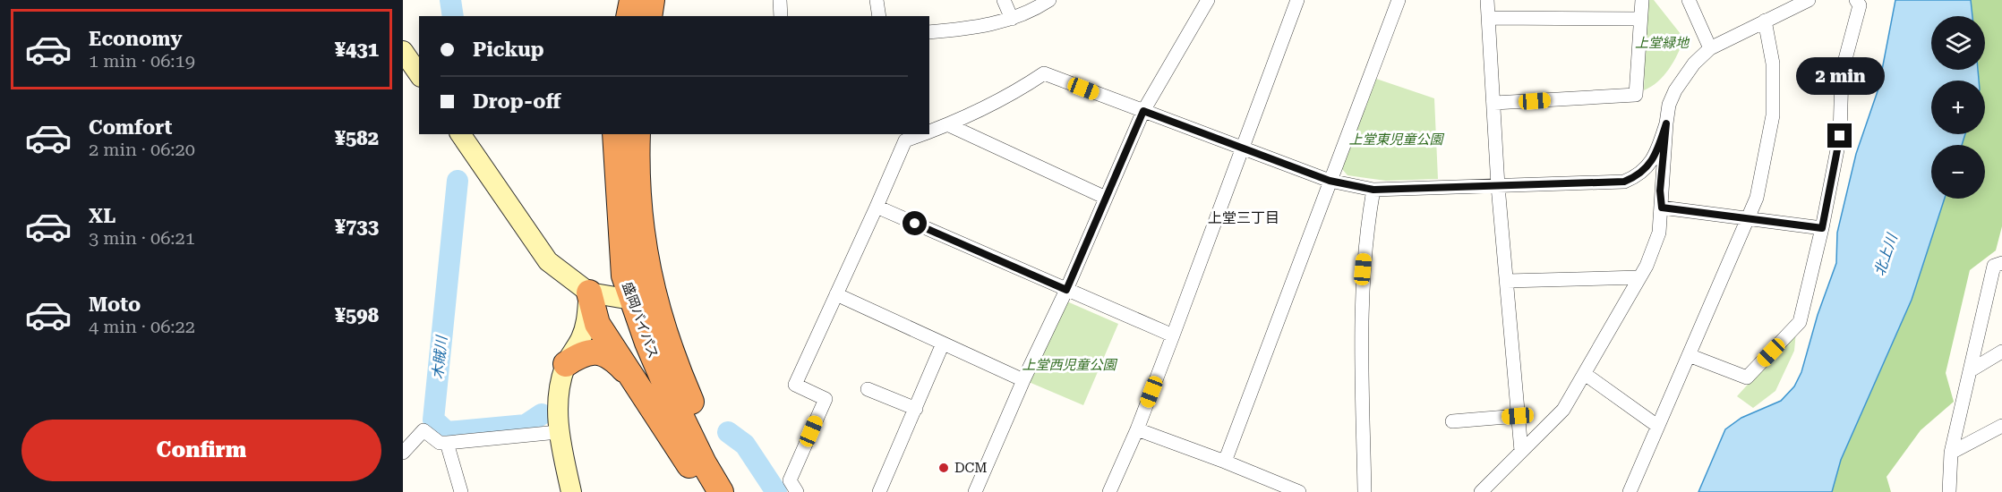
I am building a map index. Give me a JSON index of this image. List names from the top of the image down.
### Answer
{
  "streets": {
    "highway": ["盛岡バイパス"]
  },
  "districts": ["上堂三丁目"],
  "water": ["北上川", "木賊川"],
  "parks": ["上堂緑地", "上堂東児童公園", "上堂西児童公園"],
  "places": ["DCM"],
  "page": {
    "list": [
      {
        "name": "Economy",
        "note": "1 min · 06:19",
        "value": "¥431"
      },
      {
        "name": "Comfort",
        "note": "2 min · 06:20",
        "value": "¥582"
      },
      {
        "name": "XL",
        "note": "3 min · 06:21",
        "value": "¥733"
      },
      {
        "name": "Moto",
        "note": "4 min · 06:22",
        "value": "¥598"
      }
    ],
    "map_buttons": ["+", "−"],
    "banner": ["Pickup", "Drop-off"],
    "bubble": "2 min",
    "buttons": "Confirm"
  }
}
